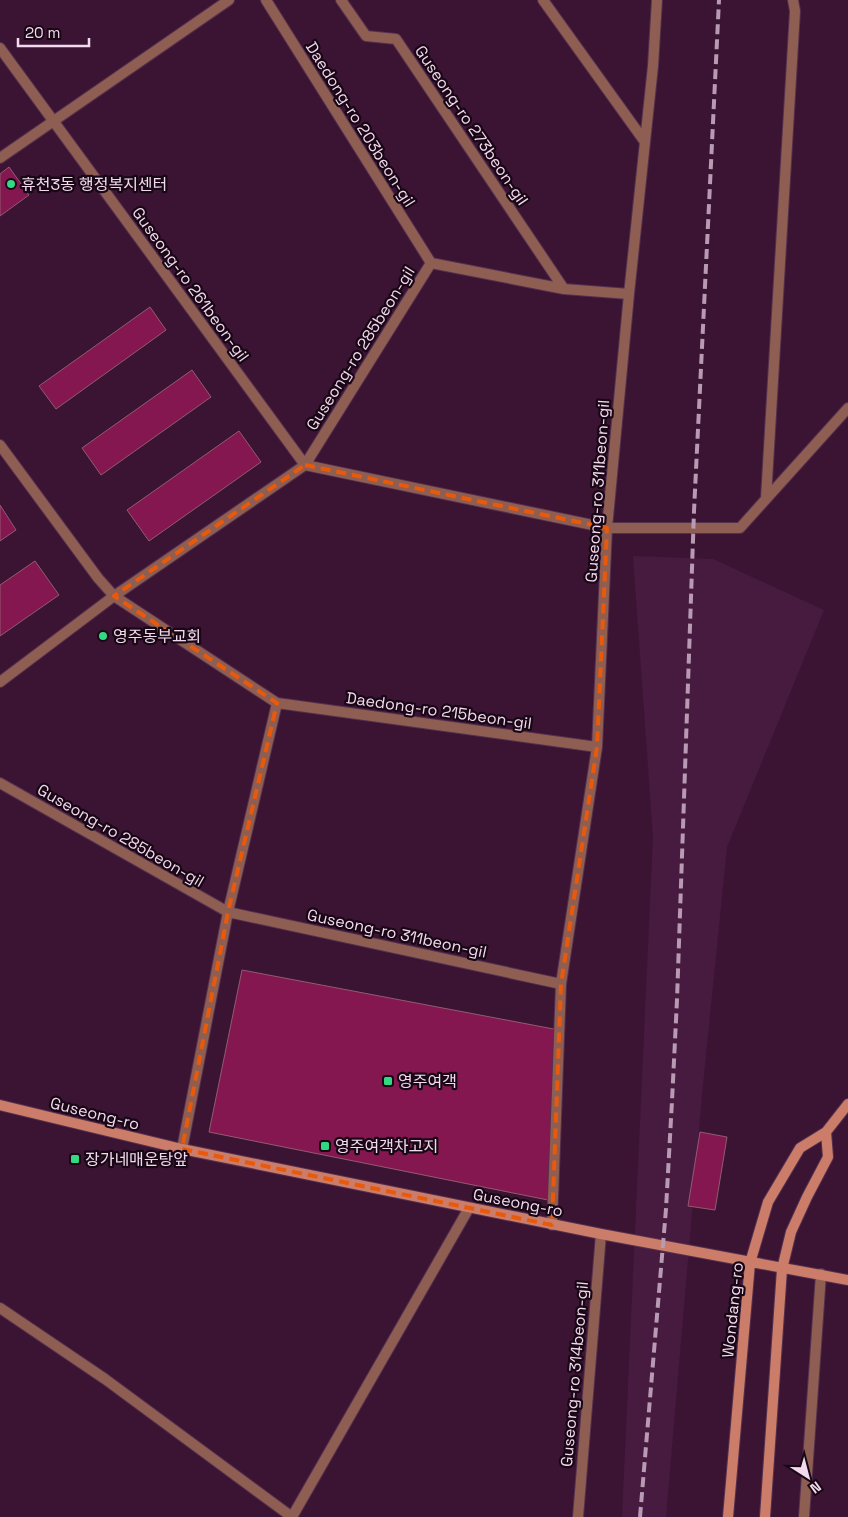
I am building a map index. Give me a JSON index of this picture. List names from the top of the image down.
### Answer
{
  "streets": {
    "main road": ["Guseong-ro", "Wondang-ro"],
    "street": [
      "Daedong-ro 203beon-gil",
      "Guseong-ro 273beon-gil",
      "Guseong-ro 261beon-gil",
      "Guseong-ro 285beon-gil",
      "Guseong-ro 311beon-gil",
      "Daedong-ro 215beon-gil",
      "Guseong-ro 314beon-gil"
    ]
  },
  "crossings": [
    ["Daedong-ro 203beon-gil", "Guseong-ro 285beon-gil"],
    ["Guseong-ro 273beon-gil", "Guseong-ro 285beon-gil"],
    ["Guseong-ro 261beon-gil", "Guseong-ro 285beon-gil"],
    ["Guseong-ro 285beon-gil", "Guseong-ro 311beon-gil"],
    ["Guseong-ro 285beon-gil", "Daedong-ro 215beon-gil"],
    ["Guseong-ro 311beon-gil", "Daedong-ro 215beon-gil"],
    ["Guseong-ro 311beon-gil", "Guseong-ro"],
    ["Guseong-ro", "Wondang-ro"],
    ["Guseong-ro", "Guseong-ro 314beon-gil"]
  ],
  "places": {
    "other": ["휴천3동 행정복지센터", "영주동부교회"],
    "transit": ["영주여객", "영주여객차고지", "장가네매운탕앞"]
  },
  "scale_bar": "20 m",
  "north": "bottom right"
}
